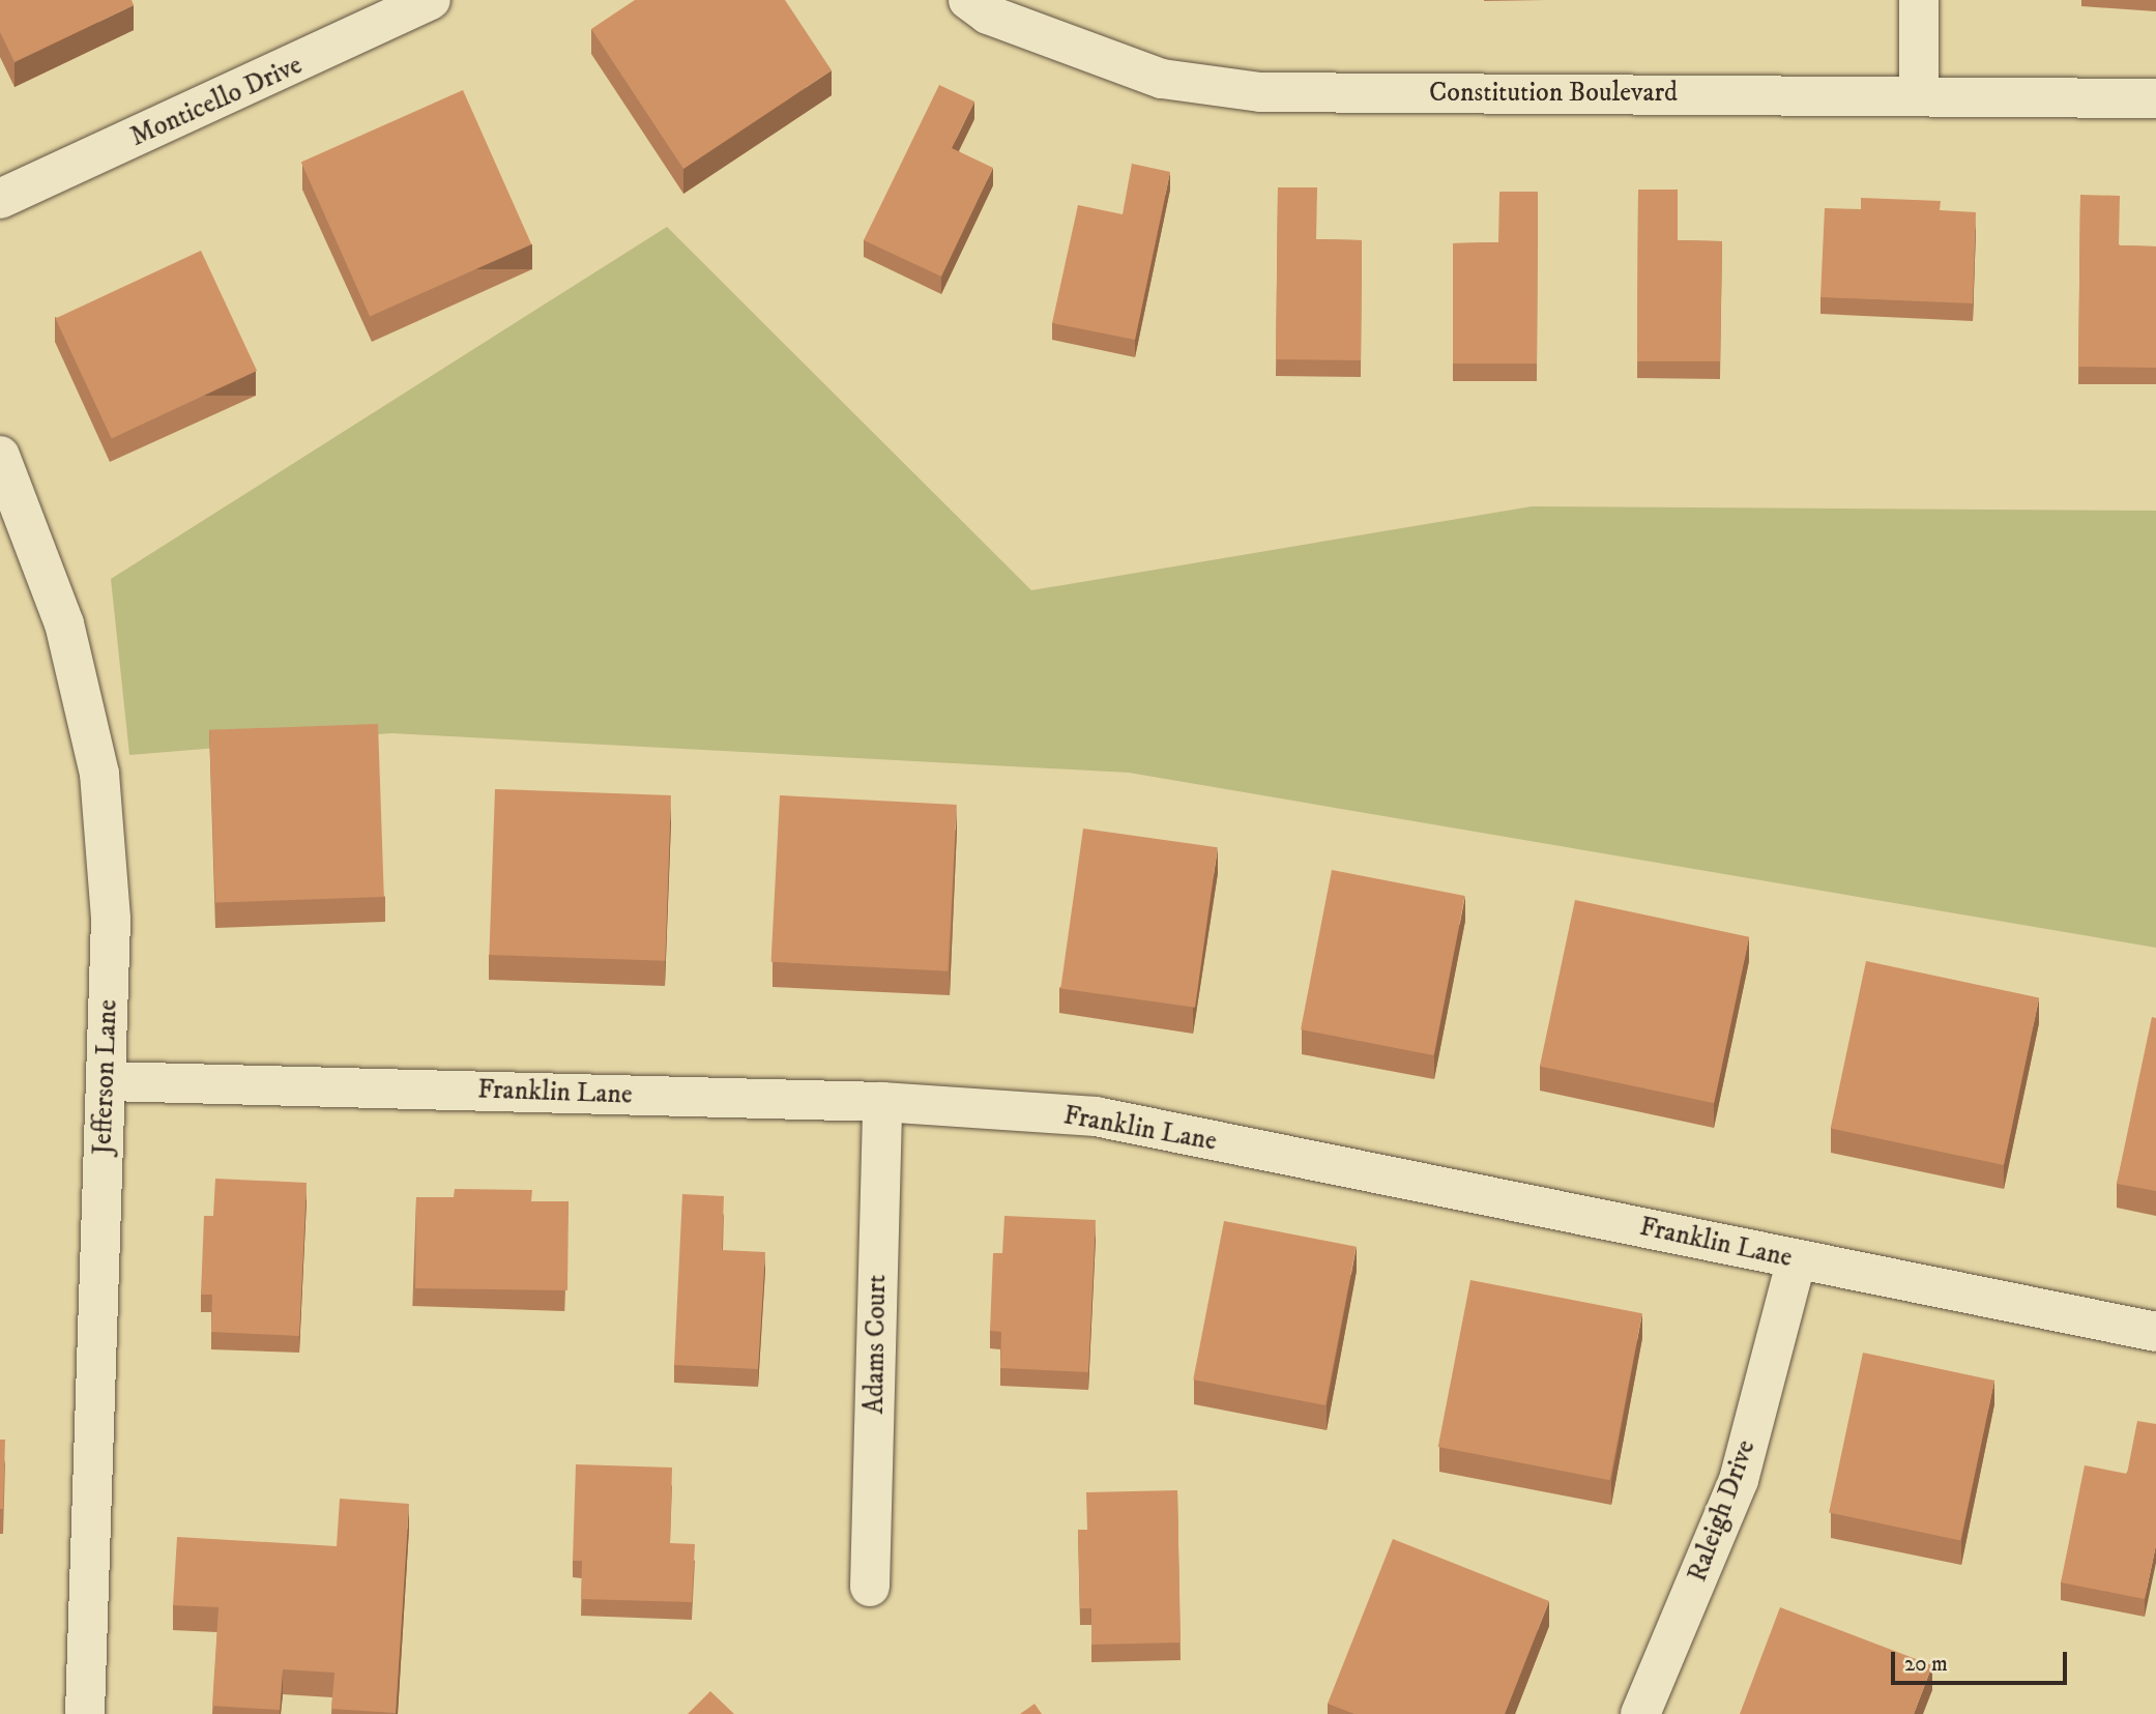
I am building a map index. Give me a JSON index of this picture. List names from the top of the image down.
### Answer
{
  "streets": {
    "street": [
      "Constitution Boulevard",
      "Monticello Drive",
      "Jefferson Lane",
      "Franklin Lane",
      "Adams Court",
      "Raleigh Drive"
    ]
  },
  "crossings": [
    ["Jefferson Lane", "Franklin Lane"],
    ["Franklin Lane", "Adams Court"],
    ["Franklin Lane", "Raleigh Drive"]
  ],
  "scale_bar": "20 m"
}
